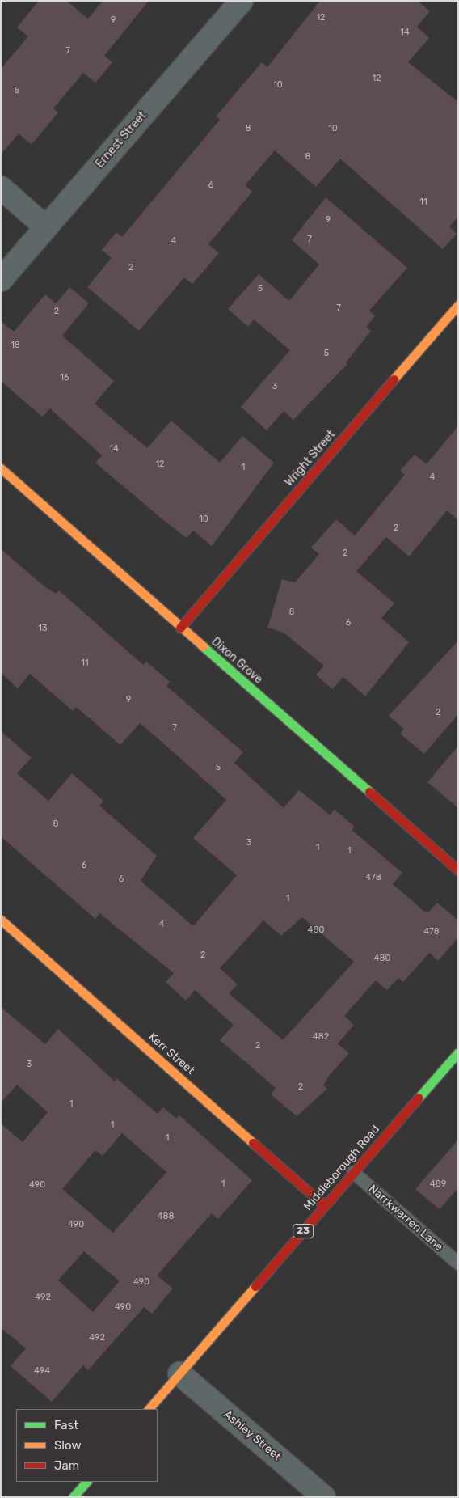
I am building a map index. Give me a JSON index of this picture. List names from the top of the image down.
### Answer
{
  "streets": {
    "street": [
      "Ernest Street",
      "Wright Street",
      "Dixon Grove",
      "Kerr Street",
      "Middleborough Road",
      "23",
      "Ashley Street"
    ],
    "lane": ["Narrkwarren Lane"]
  },
  "crossings": [
    ["Wright Street", "Dixon Grove"],
    ["Kerr Street", "Middleborough Road"],
    ["Middleborough Road", "Narrkwarren Lane"],
    ["Middleborough Road", "Ashley Street"]
  ],
  "house_numbers": [
    "12",
    "9",
    "14",
    "7",
    "12",
    "10",
    "5",
    "8",
    "10",
    "8",
    "6",
    "11",
    "9",
    "7",
    "4",
    "2",
    "5",
    "7",
    "2",
    "18",
    "5",
    "16",
    "3",
    "14",
    "12",
    "1",
    "4",
    "10",
    "2",
    "2",
    "8",
    "6",
    "13",
    "11",
    "9",
    "2",
    "7",
    "5",
    "8",
    "3",
    "1",
    "1",
    "6",
    "478",
    "6",
    "1",
    "4",
    "480",
    "478",
    "2",
    "480",
    "482",
    "2",
    "3",
    "2",
    "1",
    "1",
    "1",
    "1",
    "489",
    "490",
    "488",
    "490",
    "490",
    "492",
    "490",
    "492",
    "494"
  ],
  "legend": ["Fast", "Slow", "Jam"]
}
